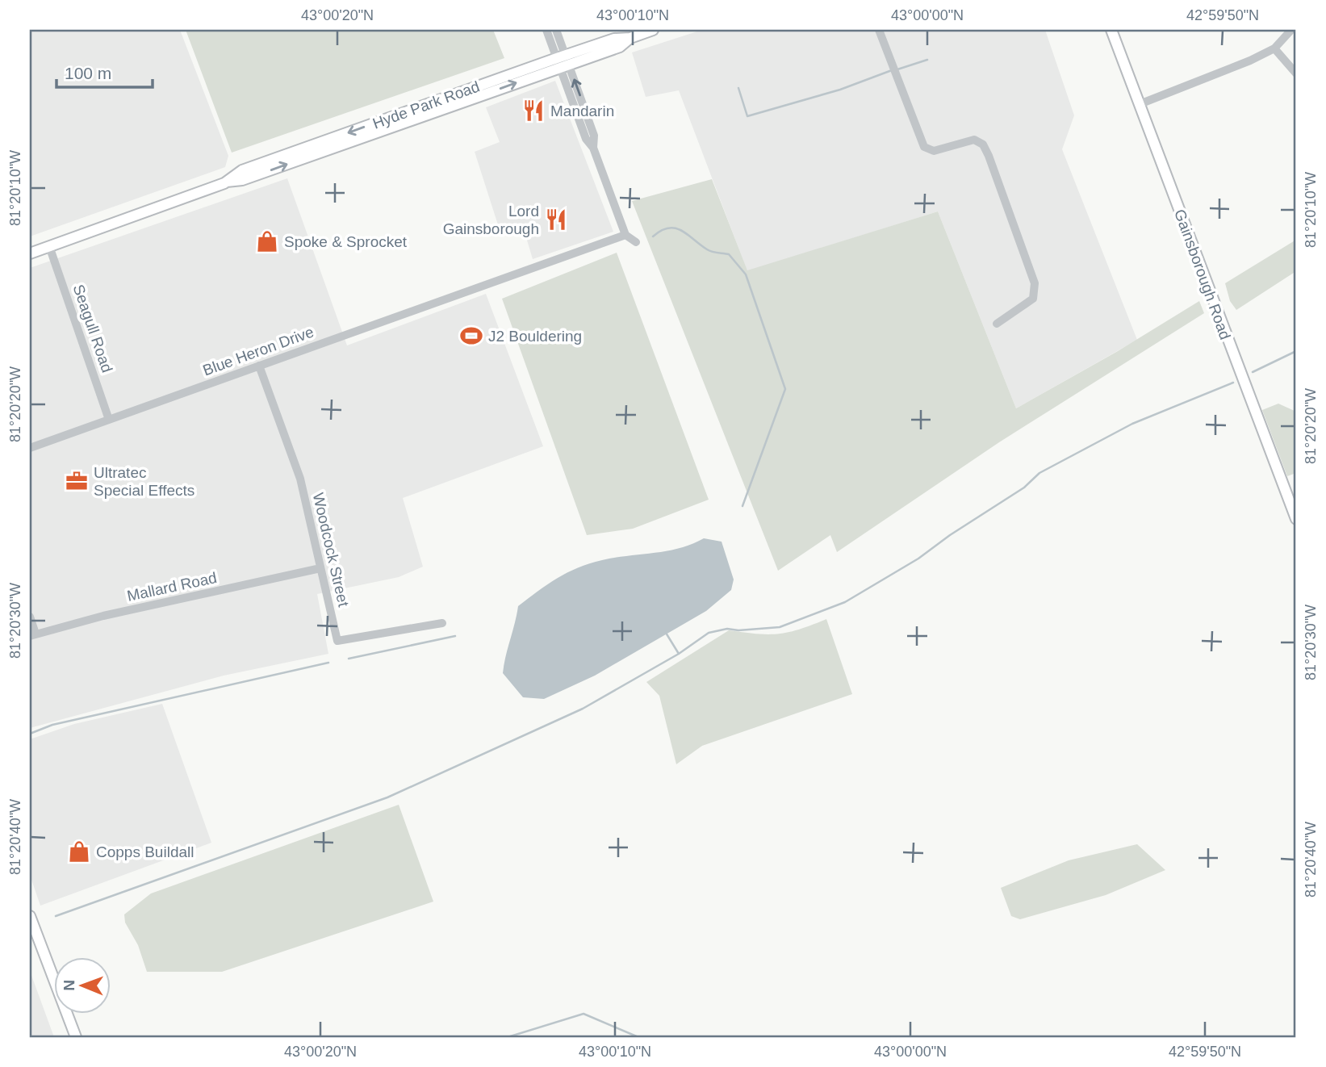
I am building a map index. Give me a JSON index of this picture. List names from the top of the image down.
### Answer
{
  "streets": {
    "main road": ["Hyde Park Road", "Gainsborough Road"],
    "street": [
      "Seagull Road",
      "Blue Heron Drive",
      "Woodcock Street",
      "Mallard Road"
    ]
  },
  "crossings": [
    ["Hyde Park Road", "Seagull Road"],
    ["Seagull Road", "Blue Heron Drive"],
    ["Blue Heron Drive", "Woodcock Street"],
    ["Woodcock Street", "Mallard Road"]
  ],
  "places": {
    "restaurant": ["Mandarin", "Lord Gainsborough"],
    "shop": ["Spoke & Sprocket", "Copps Buildall"],
    "sports": ["J2 Bouldering"],
    "office": ["Ultratec Special Effects"]
  },
  "scale_bar": "100 m",
  "north": "left",
  "coordinates": [
    "43°00'20\"N",
    "43°00'10\"N",
    "43°00'00\"N",
    "42°59'50\"N",
    "81°20'10\"W",
    "81°20'20\"W",
    "81°20'30\"W",
    "81°20'40\"W"
  ]
}
